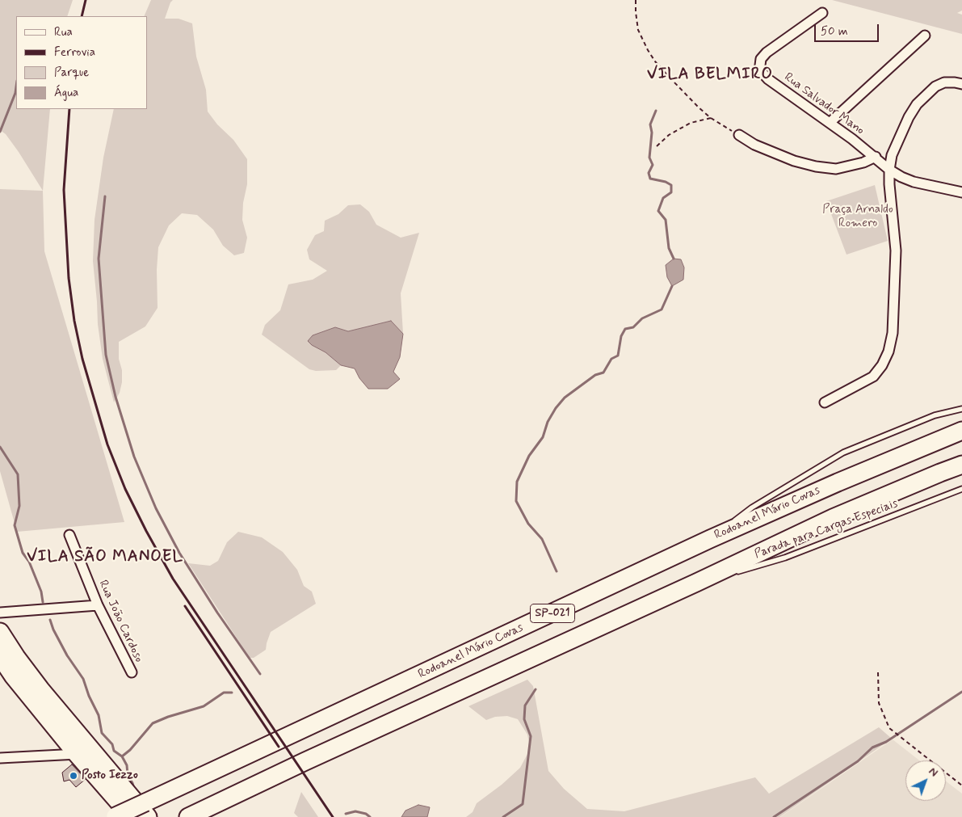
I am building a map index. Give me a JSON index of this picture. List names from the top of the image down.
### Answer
{
  "streets": {
    "highway": ["Rodoanel Mário Covas", "SP-021"],
    "street": ["Rua Salvador Mano", "Rua João Cardoso"],
    "lane": ["Parada para Cargas Especiais"]
  },
  "districts": ["VILA BELMIRO", "VILA SÃO MANOEL"],
  "parks": ["Praça Arnaldo Romero"],
  "places": ["Posto Iezzo"],
  "legend": [
    "Rua",
    "Ferrovia",
    "Parque",
    "Água"
  ],
  "scale_bar": "50 m",
  "north": "top right"
}
